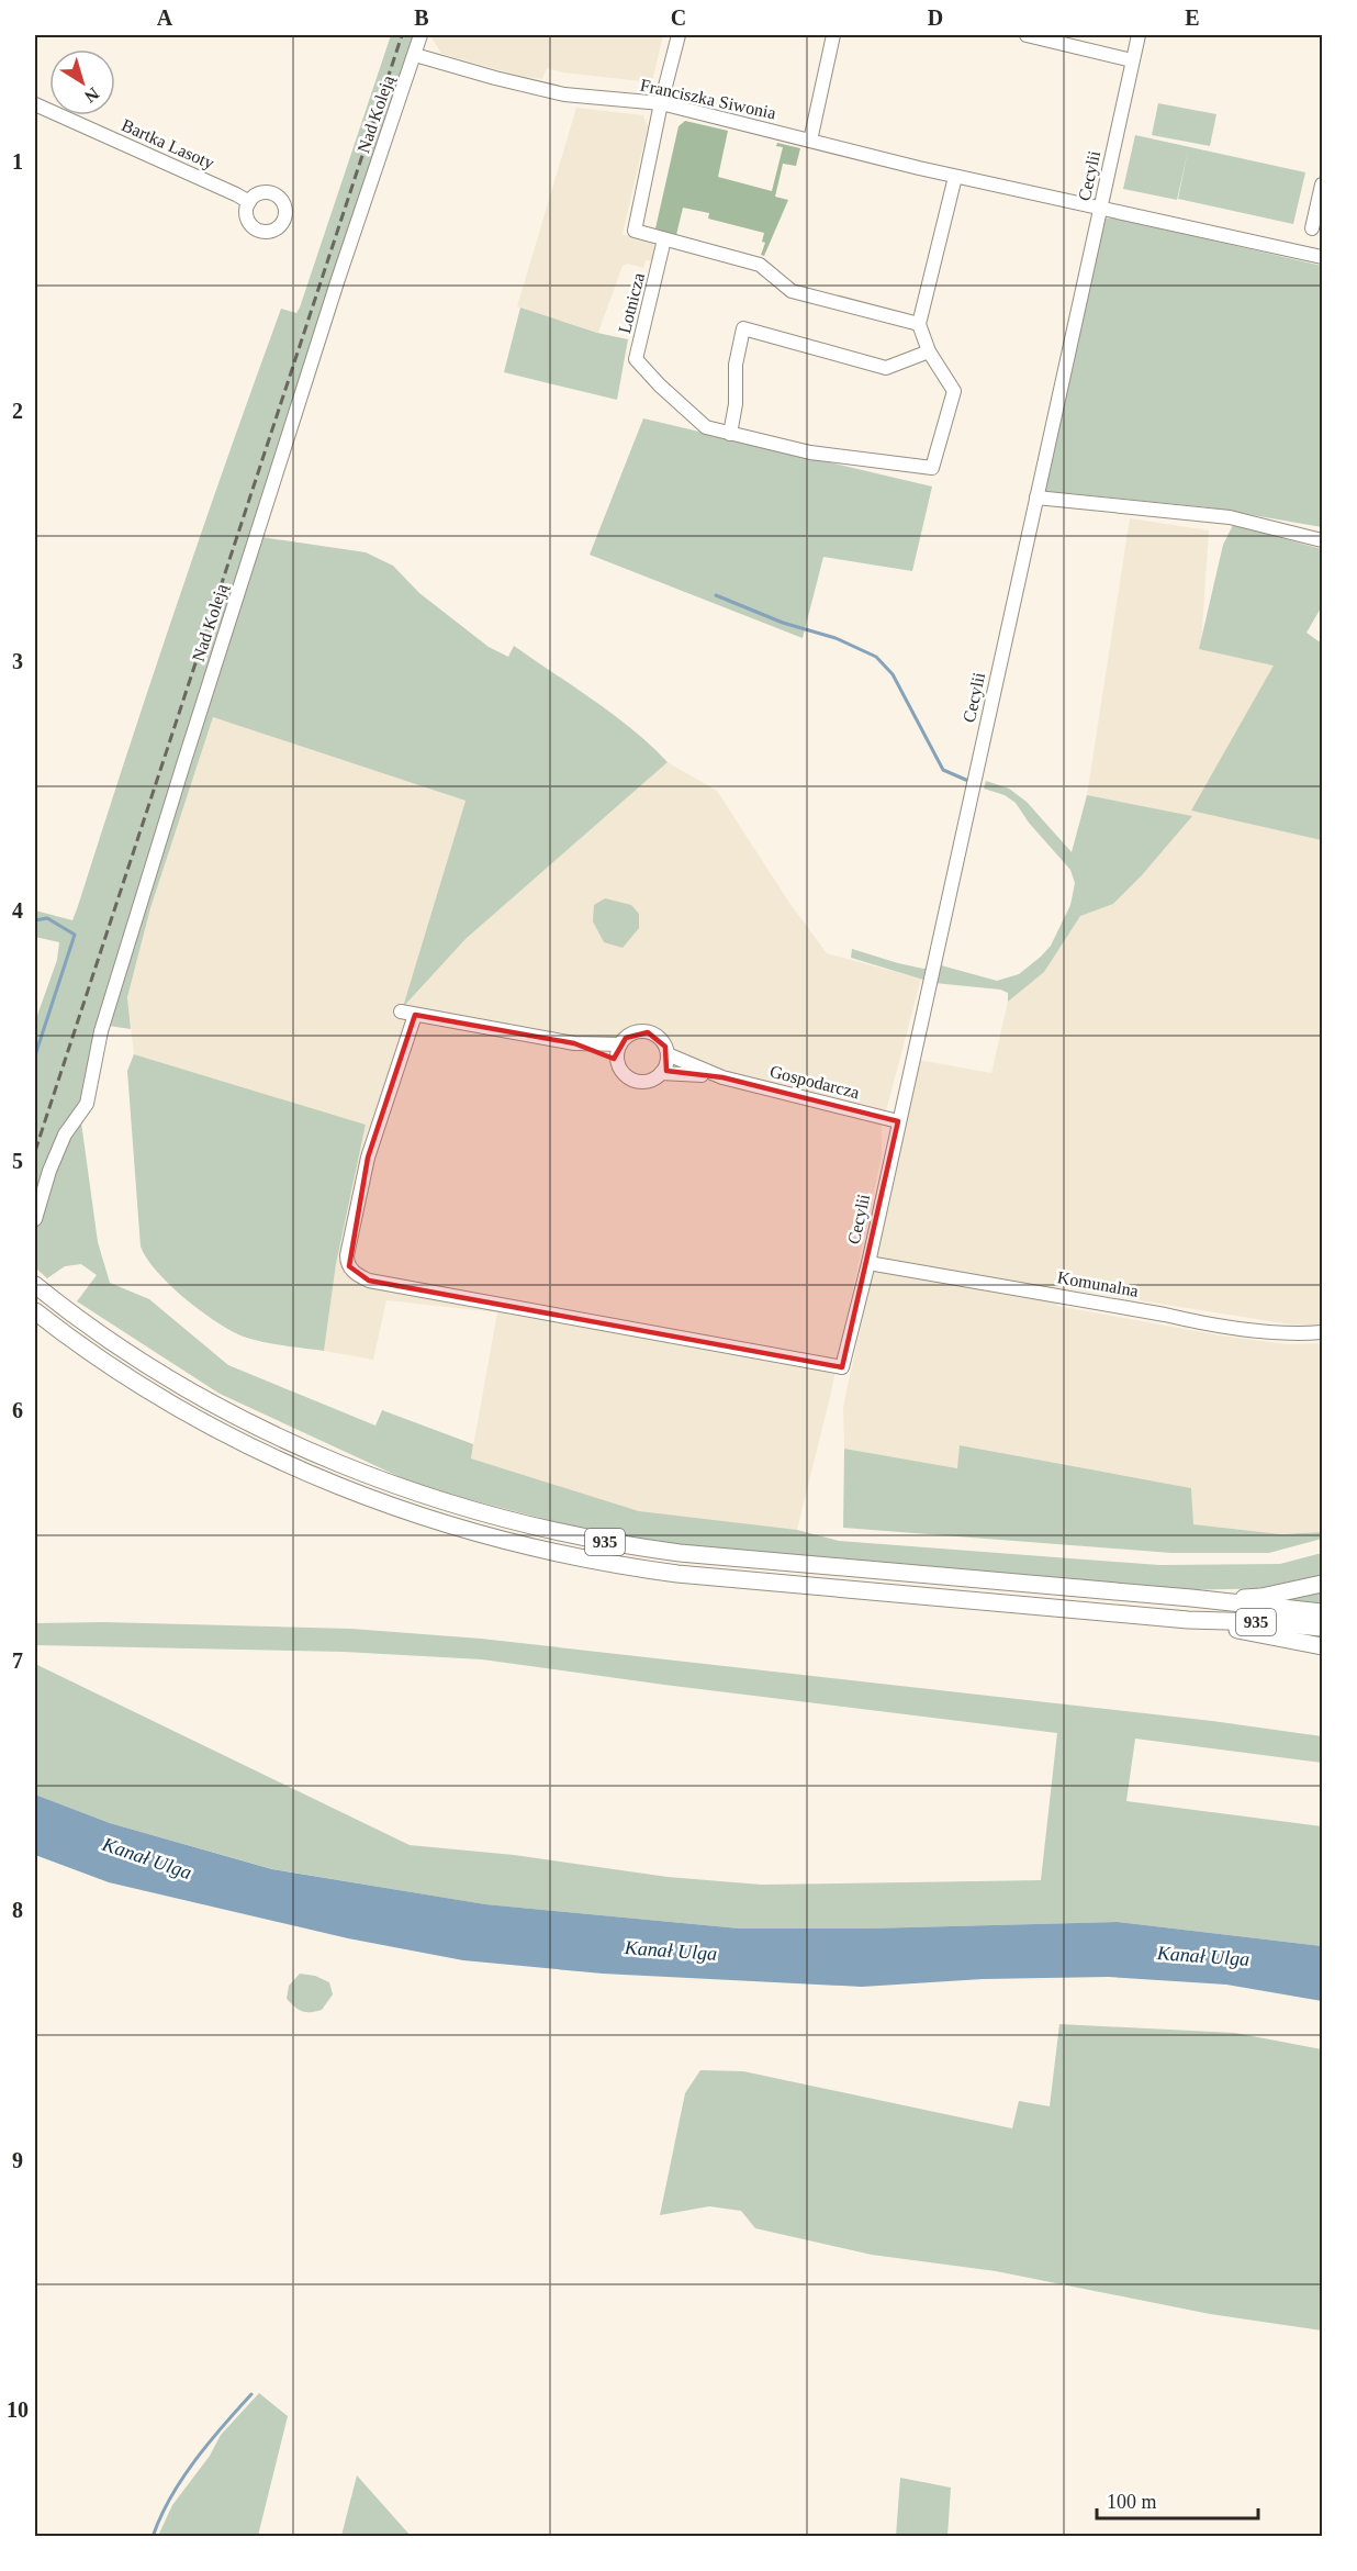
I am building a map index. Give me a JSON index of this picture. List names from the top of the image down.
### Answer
{
  "streets": {
    "main road": ["935"],
    "street": [
      "Franciszka Siwonia",
      "Nad Koleją",
      "Bartka Lasoty",
      "Cecylii",
      "Lotnicza",
      "Gospodarcza",
      "Komunalna"
    ]
  },
  "crossings": [
    ["Franciszka Siwonia", "Nad Koleją"],
    ["Franciszka Siwonia", "Cecylii"],
    ["Cecylii", "Gospodarcza"],
    ["Cecylii", "Komunalna"]
  ],
  "water": ["Kanał Ulga"],
  "scale_bar": "100 m",
  "north": "bottom right",
  "grid": {
    "columns": [
      "A",
      "B",
      "C",
      "D",
      "E"
    ],
    "rows": [
      "1",
      "2",
      "3",
      "4",
      "5",
      "6",
      "7",
      "8",
      "9",
      "10"
    ]
  }
}
